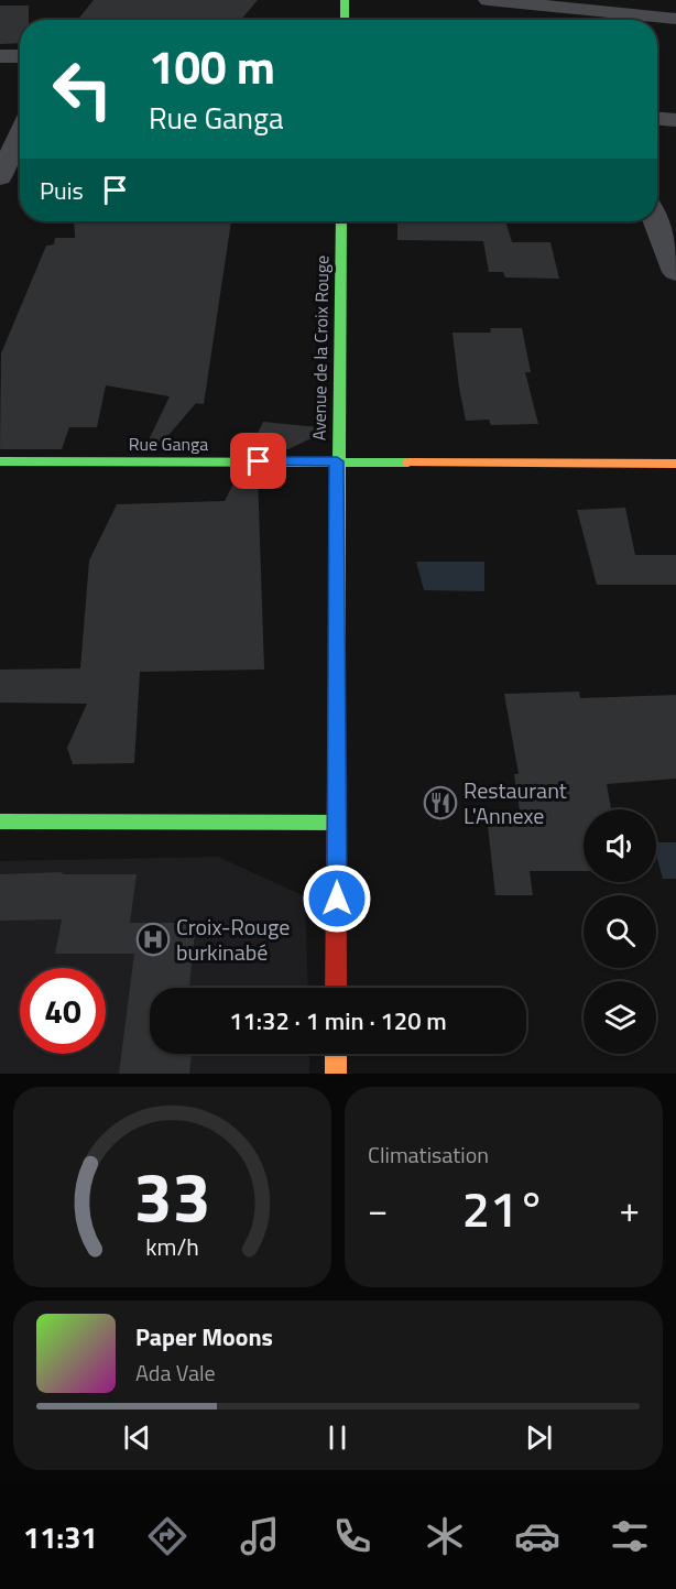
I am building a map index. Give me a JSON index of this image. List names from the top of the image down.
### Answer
{
  "streets": {
    "street": ["Avenue de la Croix Rouge", "Rue Ganga"]
  },
  "crossings": [
    ["Avenue de la Croix Rouge", "Rue Ganga"]
  ],
  "places": {
    "restaurant": ["Restaurant L'Annexe"],
    "hospital": ["Croix-Rouge burkinabé"]
  },
  "page": {
    "turn": ["100 m", "Rue Ganga"],
    "then": "Puis",
    "limit": "40",
    "trip": "11:32 · 1 min · 120 m",
    "tile": "Climatisation",
    "heat": ["−", "21°", "+"],
    "song": ["Paper Moons", "Ada Vale"],
    "tabs": "11:31",
    "gauge": ["33", "km/h"]
  }
}
